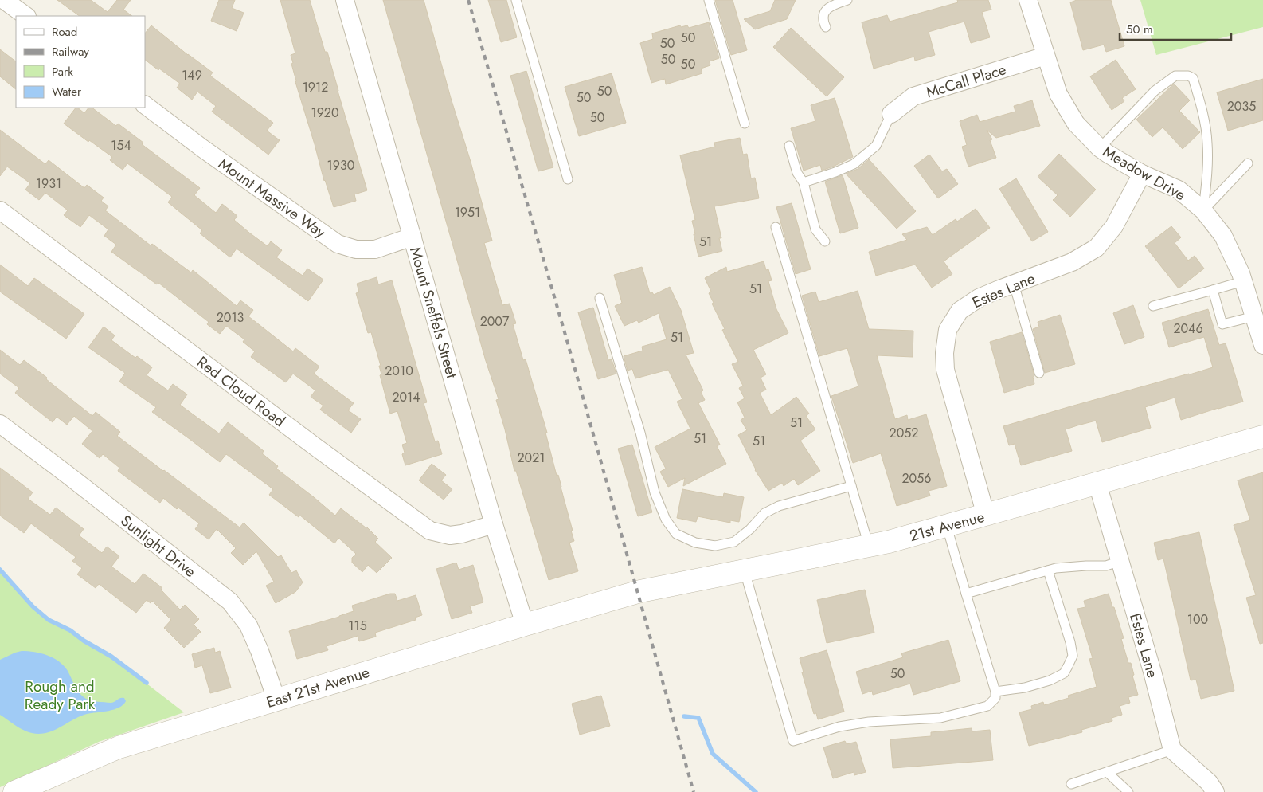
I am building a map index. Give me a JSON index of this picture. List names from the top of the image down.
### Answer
{
  "streets": {
    "street": [
      "McCall Place",
      "Meadow Drive",
      "Mount Massive Way",
      "Estes Lane",
      "Mount Sneffels Street",
      "Red Cloud Road",
      "21st Avenue",
      "Sunlight Drive",
      "East 21st Avenue"
    ]
  },
  "crossings": [
    ["McCall Place", "Meadow Drive"],
    ["Meadow Drive", "Estes Lane"],
    ["Mount Massive Way", "Mount Sneffels Street"],
    ["Estes Lane", "21st Avenue"],
    ["Mount Sneffels Street", "Red Cloud Road"],
    ["Mount Sneffels Street", "East 21st Avenue"],
    ["21st Avenue", "East 21st Avenue"],
    ["Sunlight Drive", "East 21st Avenue"]
  ],
  "parks": ["Rough and Ready Park"],
  "house_numbers": [
    "50",
    "50",
    "50",
    "50",
    "149",
    "1912",
    "50",
    "50",
    "2035",
    "1920",
    "50",
    "154",
    "1930",
    "1931",
    "1951",
    "51",
    "51",
    "2013",
    "2007",
    "2046",
    "51",
    "2010",
    "2014",
    "51",
    "2052",
    "51",
    "51",
    "2021",
    "2056",
    "100",
    "115",
    "50"
  ],
  "legend": [
    "Road",
    "Railway",
    "Park",
    "Water"
  ],
  "scale_bar": "50 m"
}
